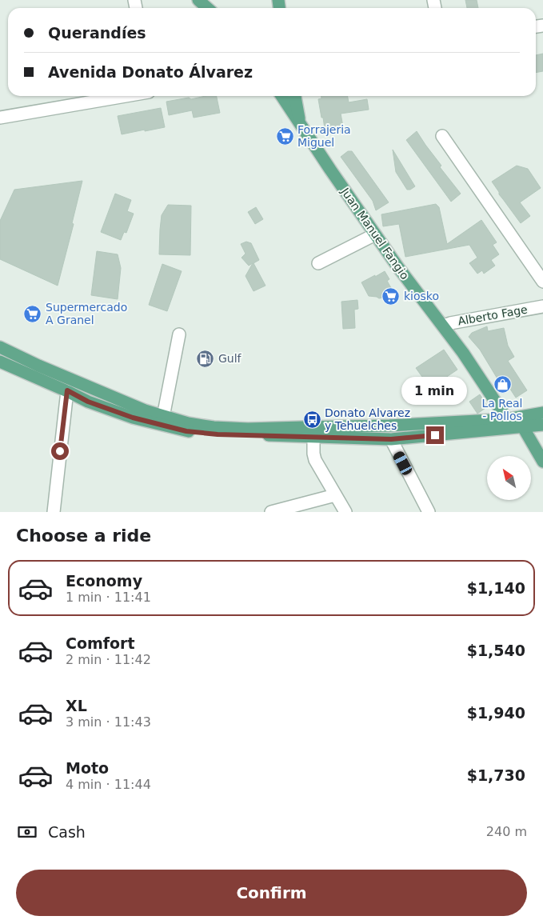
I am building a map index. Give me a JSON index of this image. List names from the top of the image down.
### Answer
{
  "streets": {
    "main road": ["Juan Manuel Fangio"],
    "street": ["Alberto Fage"]
  },
  "crossings": [
    ["Juan Manuel Fangio", "Alberto Fage"]
  ],
  "places": {
    "supermarket": ["Forrajeria Miguel", "kiosko", "Supermercado A Granel"],
    "fuel station": ["Gulf"],
    "shop": ["La Real - Pollos"],
    "bus stop": ["Donato Alvarez y Tehuelches"]
  },
  "north": "top left",
  "page": {
    "banner": ["Querandíes", "Avenida Donato Álvarez"],
    "bubble": "1 min",
    "heading": "Choose a ride",
    "list": [
      {
        "name": "Economy",
        "note": "1 min · 11:41",
        "value": "$1,140"
      },
      {
        "name": "Comfort",
        "note": "2 min · 11:42",
        "value": "$1,540"
      },
      {
        "name": "XL",
        "note": "3 min · 11:43",
        "value": "$1,940"
      },
      {
        "name": "Moto",
        "note": "4 min · 11:44",
        "value": "$1,730"
      }
    ],
    "pay": ["Cash", "240 m"],
    "buttons": "Confirm"
  }
}
